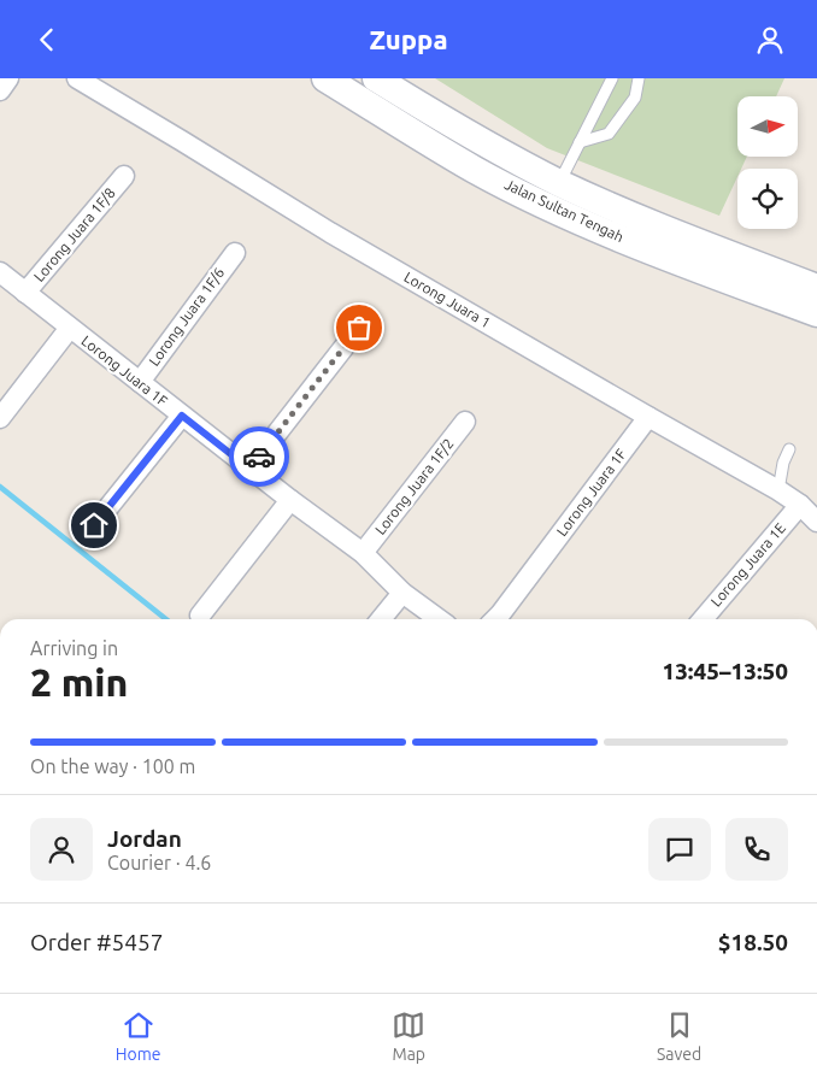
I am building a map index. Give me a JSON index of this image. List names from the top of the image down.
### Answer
{
  "streets": {
    "main road": ["Jalan Sultan Tengah"],
    "street": [
      "Lorong Juara 1F/8",
      "Lorong Juara 1",
      "Lorong Juara 1F/6",
      "Lorong Juara 1F",
      "Lorong Juara 1F/2",
      "Lorong Juara 1E"
    ]
  },
  "crossings": [
    ["Lorong Juara 1F/8", "Lorong Juara 1F"],
    ["Lorong Juara 1", "Lorong Juara 1F"],
    ["Lorong Juara 1", "Lorong Juara 1E"],
    ["Lorong Juara 1F/6", "Lorong Juara 1F"],
    ["Lorong Juara 1F", "Lorong Juara 1F/2"]
  ],
  "north": "right",
  "page": {
    "header": "Zuppa",
    "heading": ["2 min", "Arriving in", "13:45–13:50"],
    "panel": [
      "Jordan",
      "Courier · 4.6",
      "Order #5457",
      "$18.50"
    ],
    "bar": "On the way · 100 m",
    "tabs": ["Home", "Map", "Saved"]
  }
}
